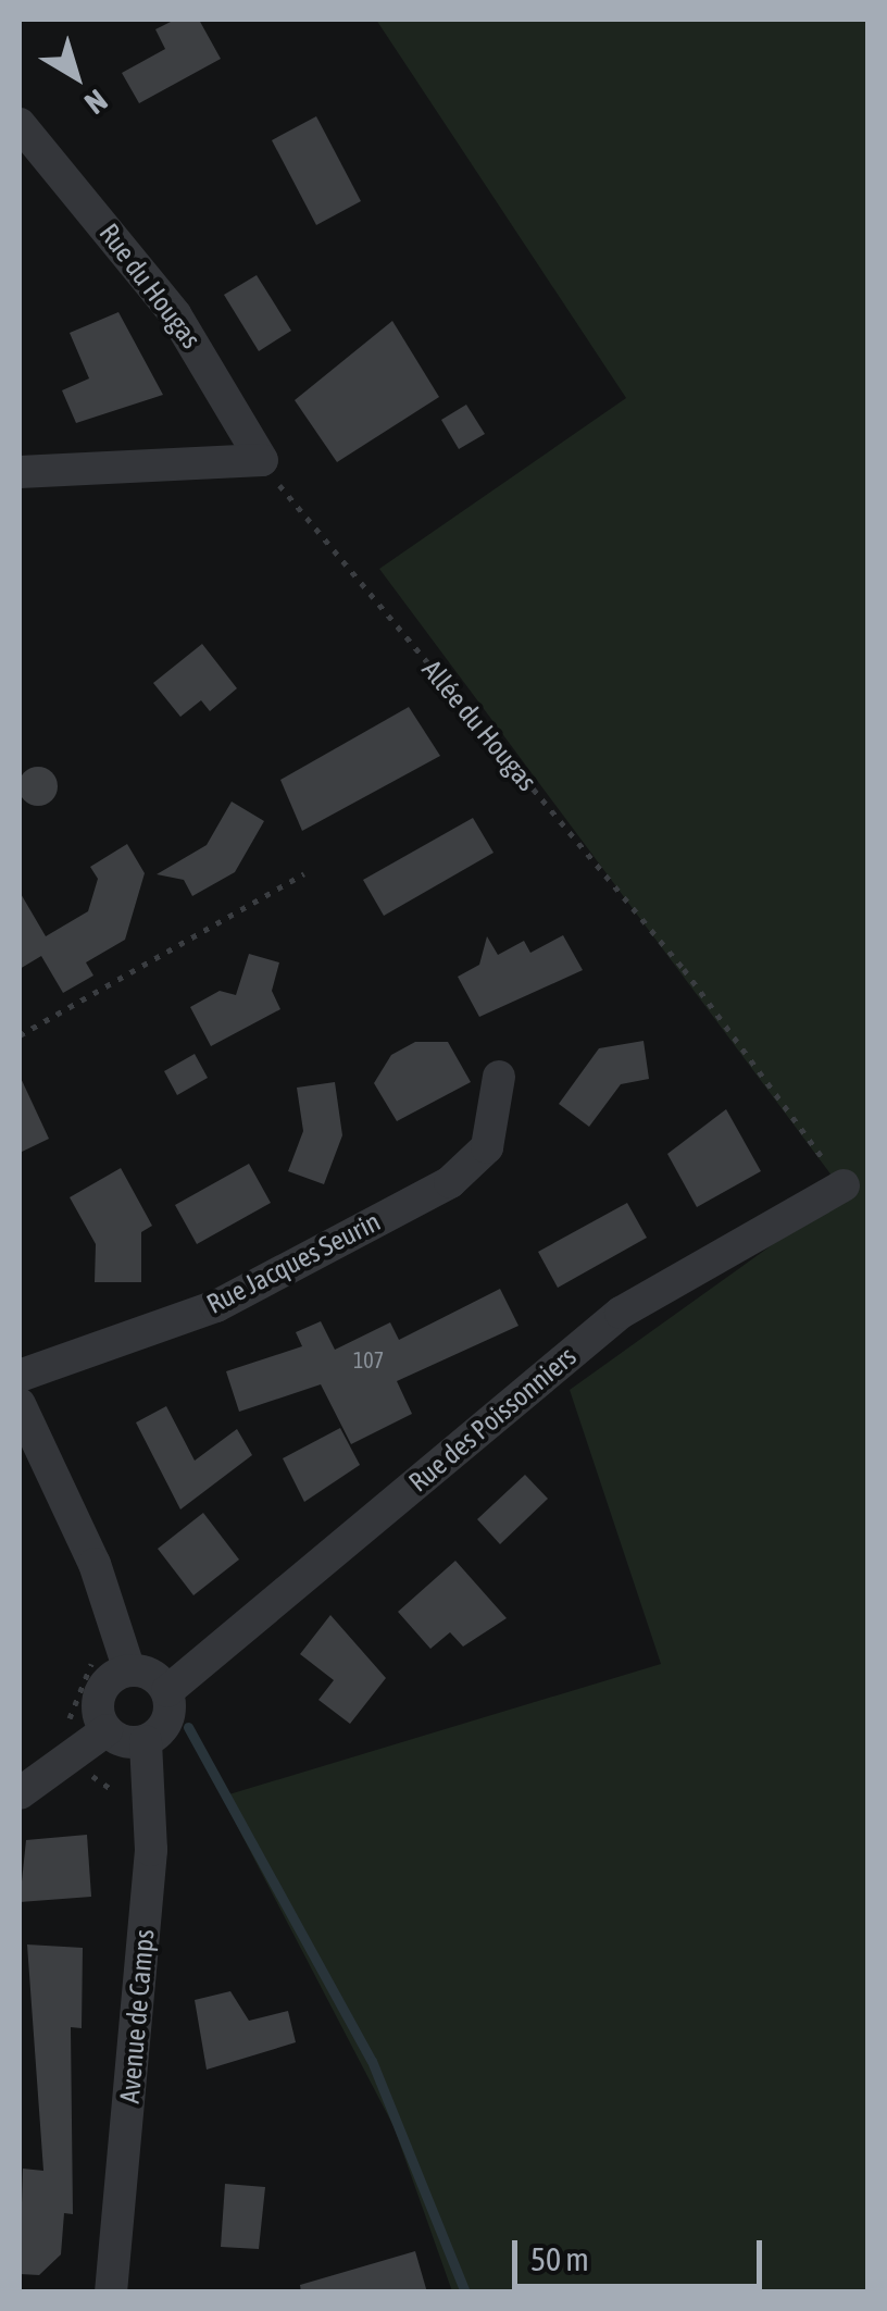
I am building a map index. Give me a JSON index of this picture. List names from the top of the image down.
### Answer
{
  "streets": {
    "street": [
      "Rue du Hougas",
      "Rue Jacques Seurin",
      "Rue des Poissonniers",
      "Avenue de Camps"
    ],
    "path": ["Allée du Hougas"]
  },
  "crossings": [
    ["Rue du Hougas", "Allée du Hougas"],
    ["Allée du Hougas", "Rue des Poissonniers"],
    ["Rue des Poissonniers", "Avenue de Camps"]
  ],
  "house_numbers": ["107"],
  "scale_bar": "50 m",
  "north": "bottom right"
}
